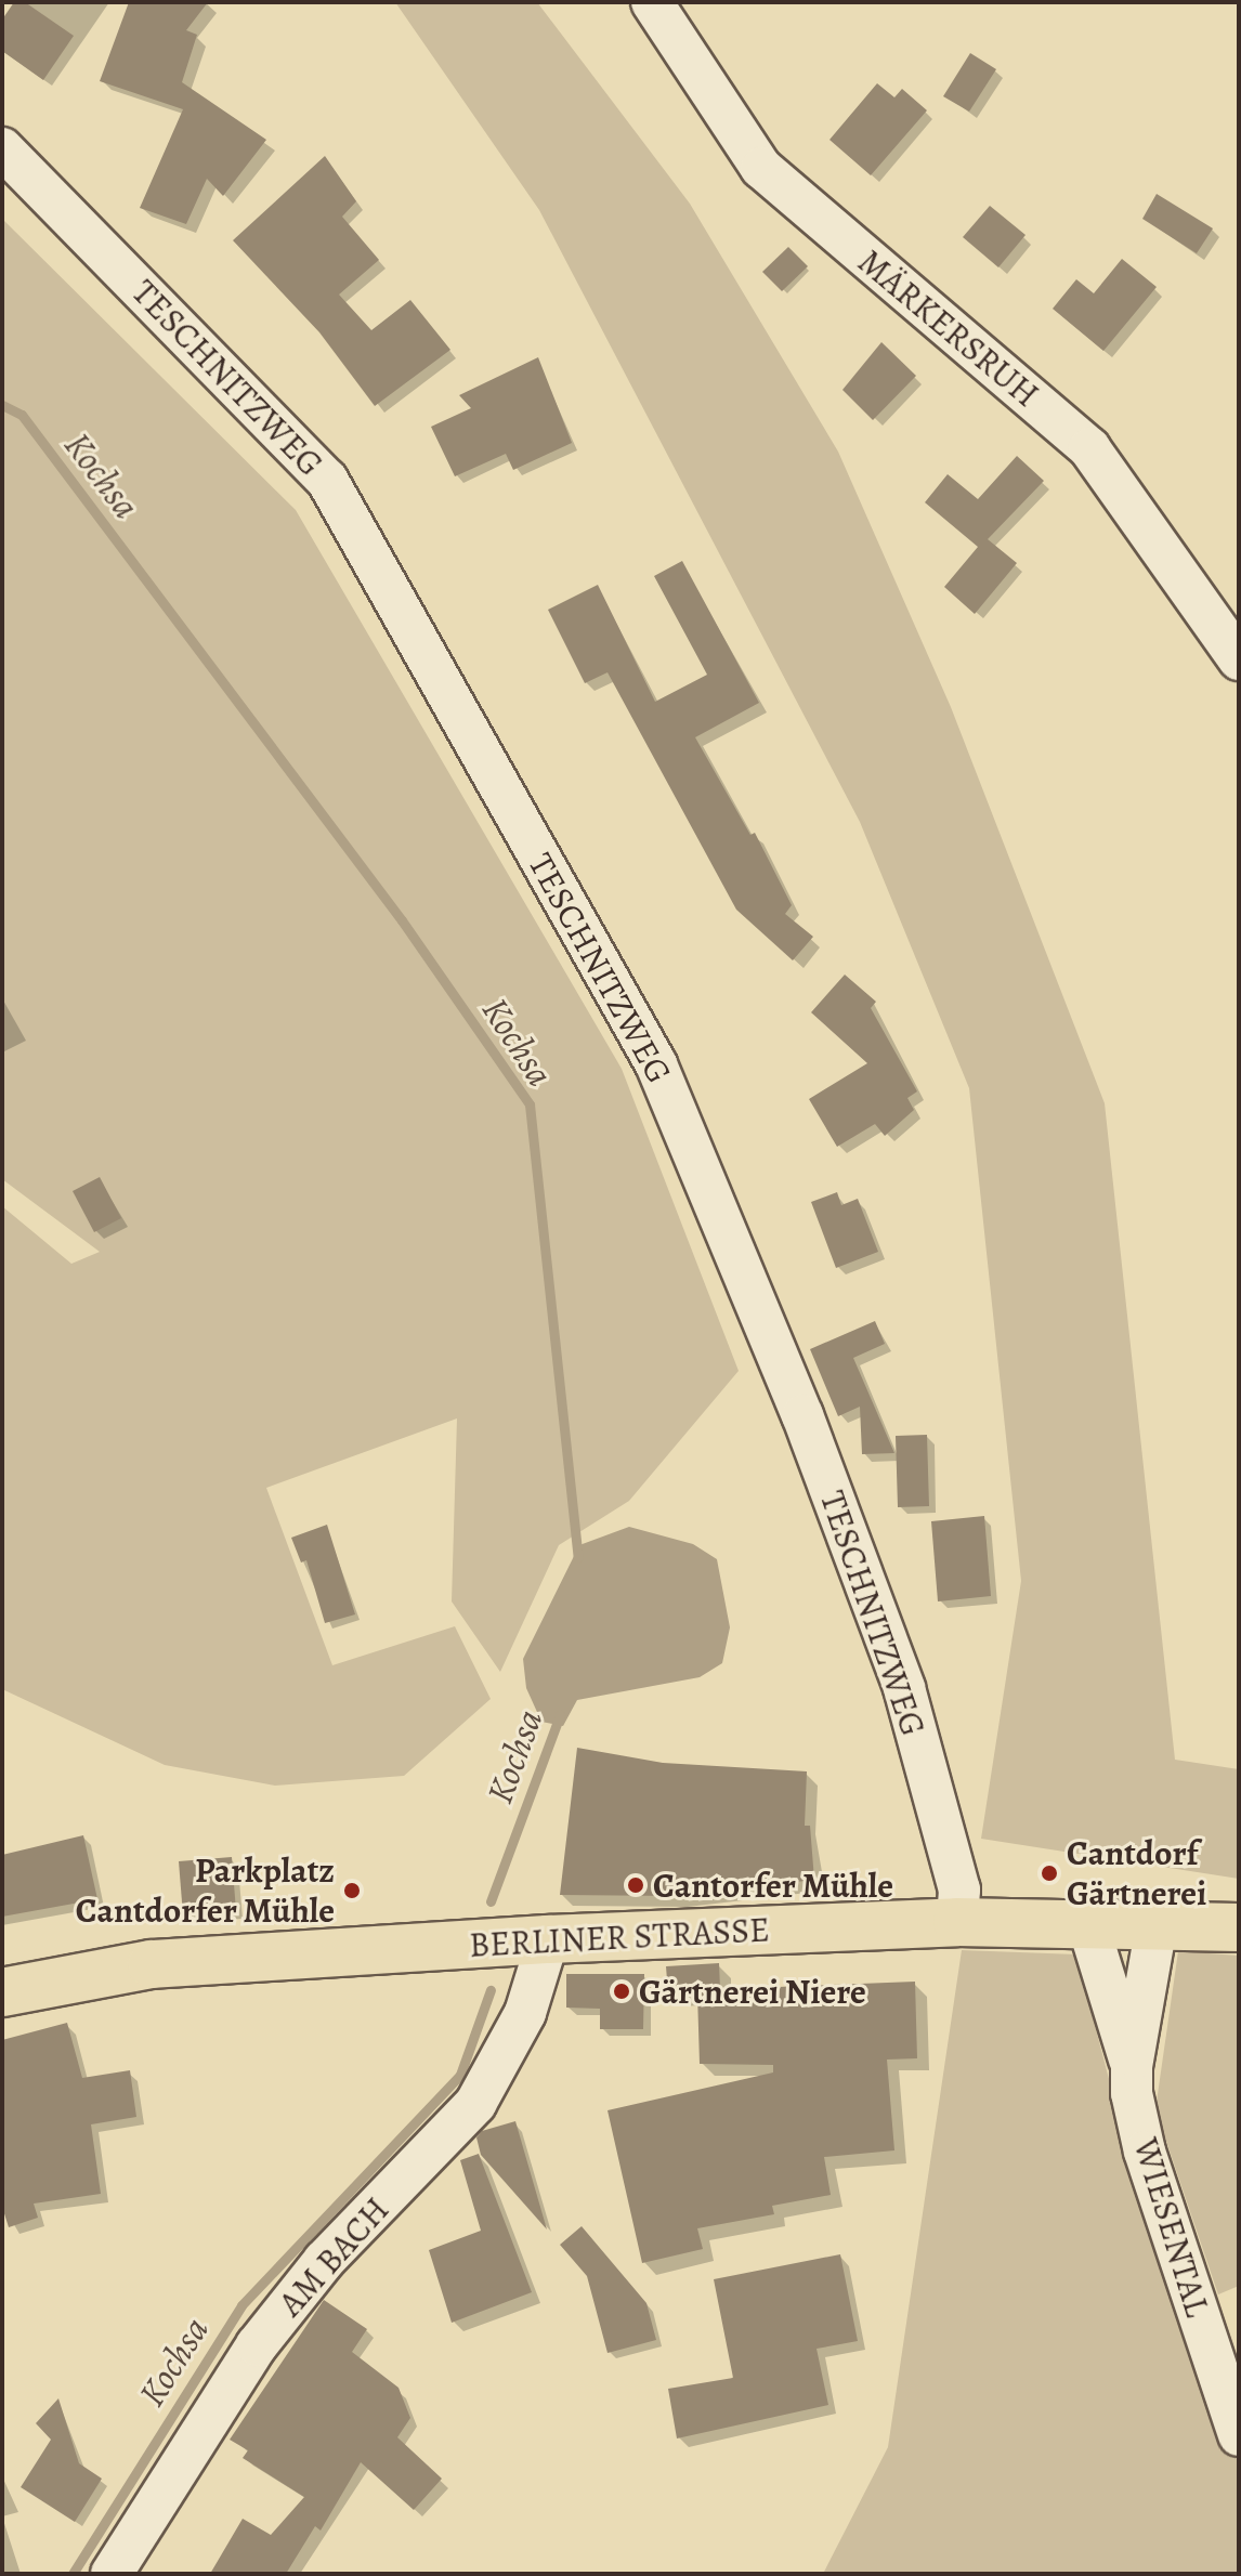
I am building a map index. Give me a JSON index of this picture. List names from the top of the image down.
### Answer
{
  "streets": {
    "main road": ["BERLINER STRASSE"],
    "street": [
      "MÄRKERSRUH",
      "TESCHNITZWEG",
      "WIESENTAL",
      "AM BACH"
    ]
  },
  "crossings": [
    ["TESCHNITZWEG", "BERLINER STRASSE"],
    ["BERLINER STRASSE", "WIESENTAL"],
    ["BERLINER STRASSE", "AM BACH"]
  ],
  "water": ["Kochsa"],
  "places": [
    "Cantdorf Gärtnerei",
    "Cantorfer Mühle",
    "Parkplatz Cantdorfer Mühle",
    "Gärtnerei Niere"
  ]
}
